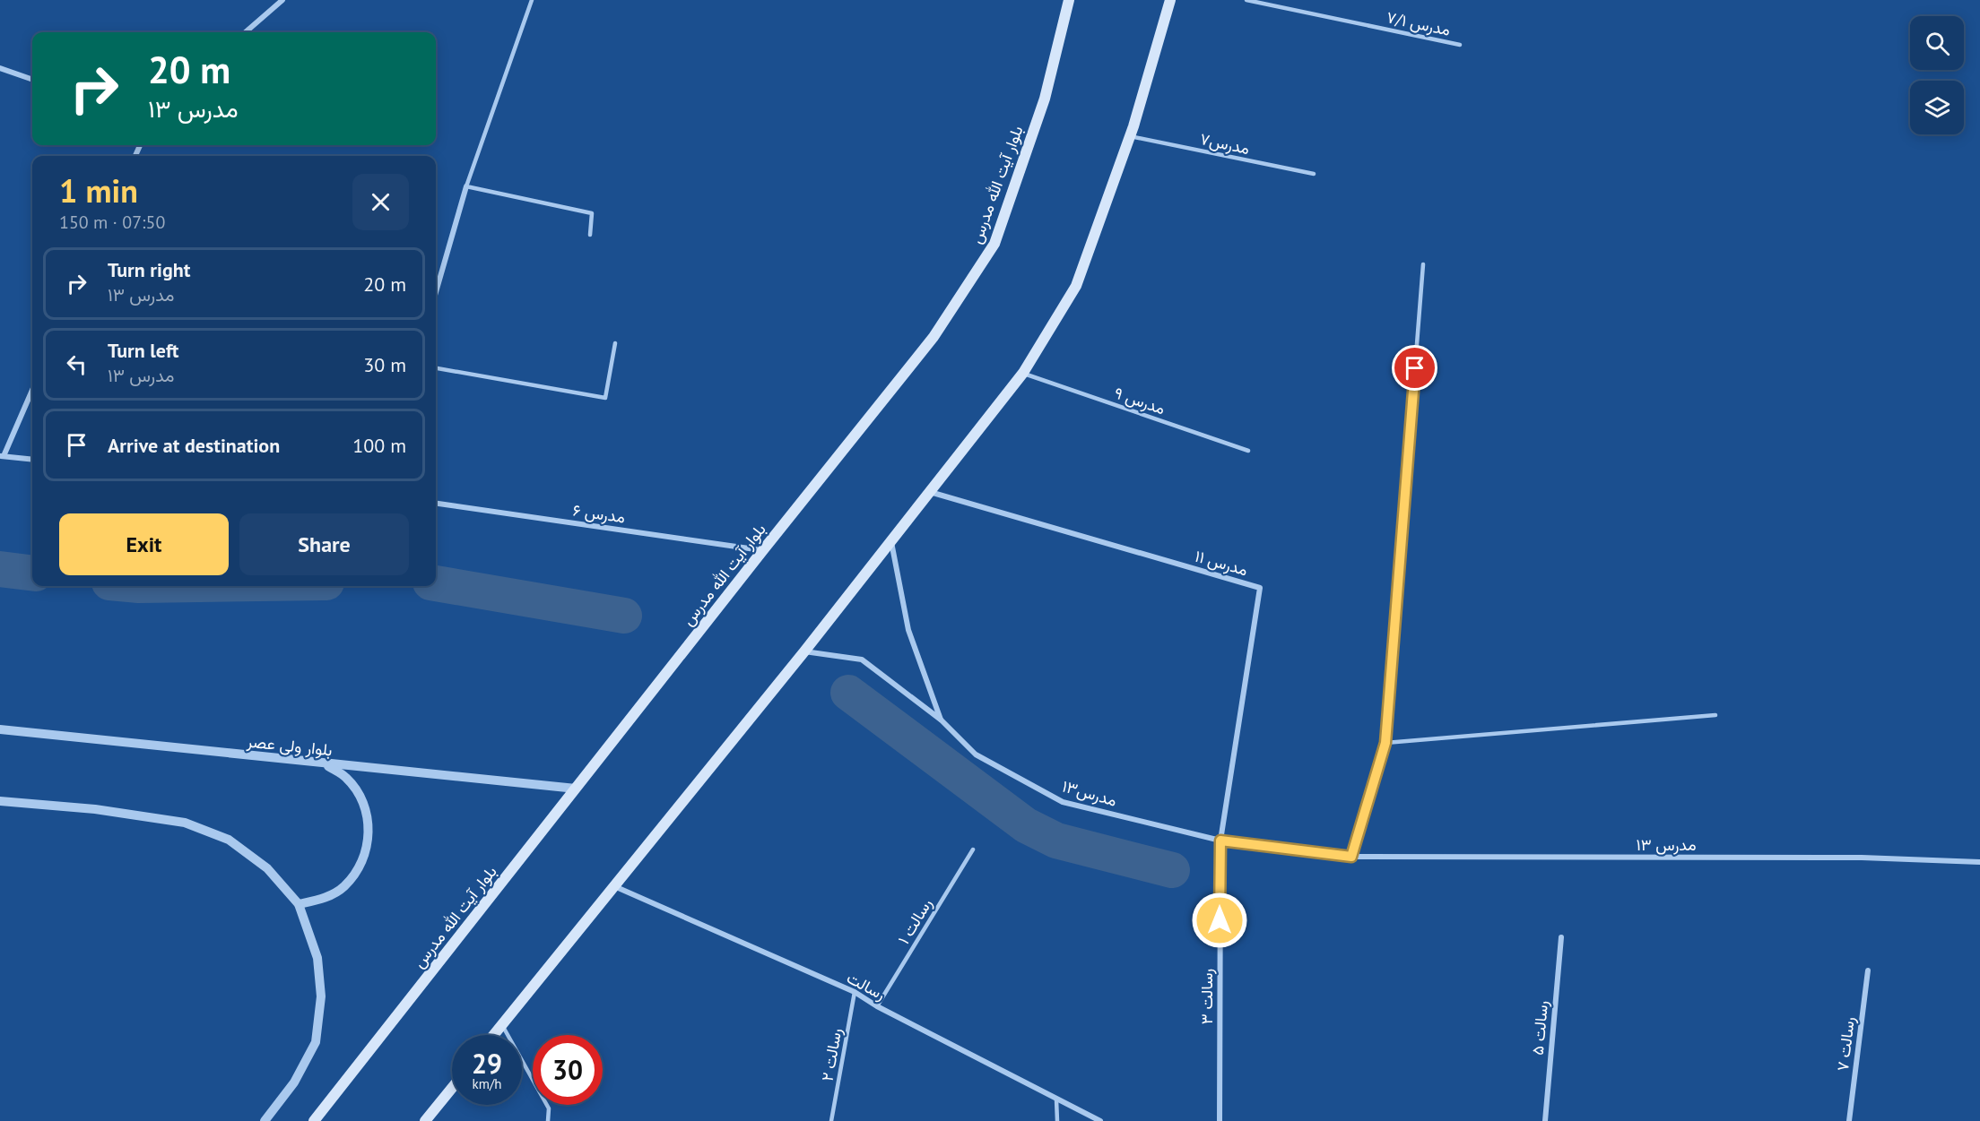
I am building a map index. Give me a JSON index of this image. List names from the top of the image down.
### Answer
{
  "streets": {
    "main road": ["بلوار آیت الله مدرس"],
    "street": [
      "مدرس ۶",
      "مدرس ۱۱",
      "بلوار ولی عصر",
      "مدرس۱۳",
      "مدرس ۱۳",
      "رسالت",
      "رسالت ۳",
      "رسالت ۵",
      "رسالت ۷"
    ],
    "lane": [
      "مدرس ۷/۱",
      "مدرس۷",
      "مدرس ۹",
      "رسالت ۱",
      "رسالت ۲"
    ]
  },
  "crossings": [
    ["بلوار آیت الله مدرس", "مدرس ۶"],
    ["بلوار آیت الله مدرس", "بلوار ولی عصر"],
    ["مدرس ۱۱", "مدرس۱۳"],
    ["مدرس ۱۱", "مدرس ۱۳"],
    ["مدرس ۱۱", "رسالت ۳"],
    ["مدرس۱۳", "مدرس ۱۳"],
    ["مدرس۱۳", "رسالت ۳"],
    ["مدرس ۱۳", "رسالت ۳"],
    ["رسالت ۱", "رسالت"],
    ["رسالت", "رسالت ۲"]
  ],
  "page": {
    "turn": ["20 m", "مدرس ۱۳"],
    "heading": ["1 min", "150 m · 07:50"],
    "list": [
      {
        "name": "Turn right",
        "note": "مدرس ۱۳",
        "value": "20 m"
      },
      {
        "name": "Turn left",
        "note": "مدرس ۱۳",
        "value": "30 m"
      },
      {
        "name": "Arrive at destination",
        "value": "100 m"
      }
    ],
    "buttons": ["Exit", "Share"],
    "speed": "29 km/h",
    "limit": "30"
  }
}
